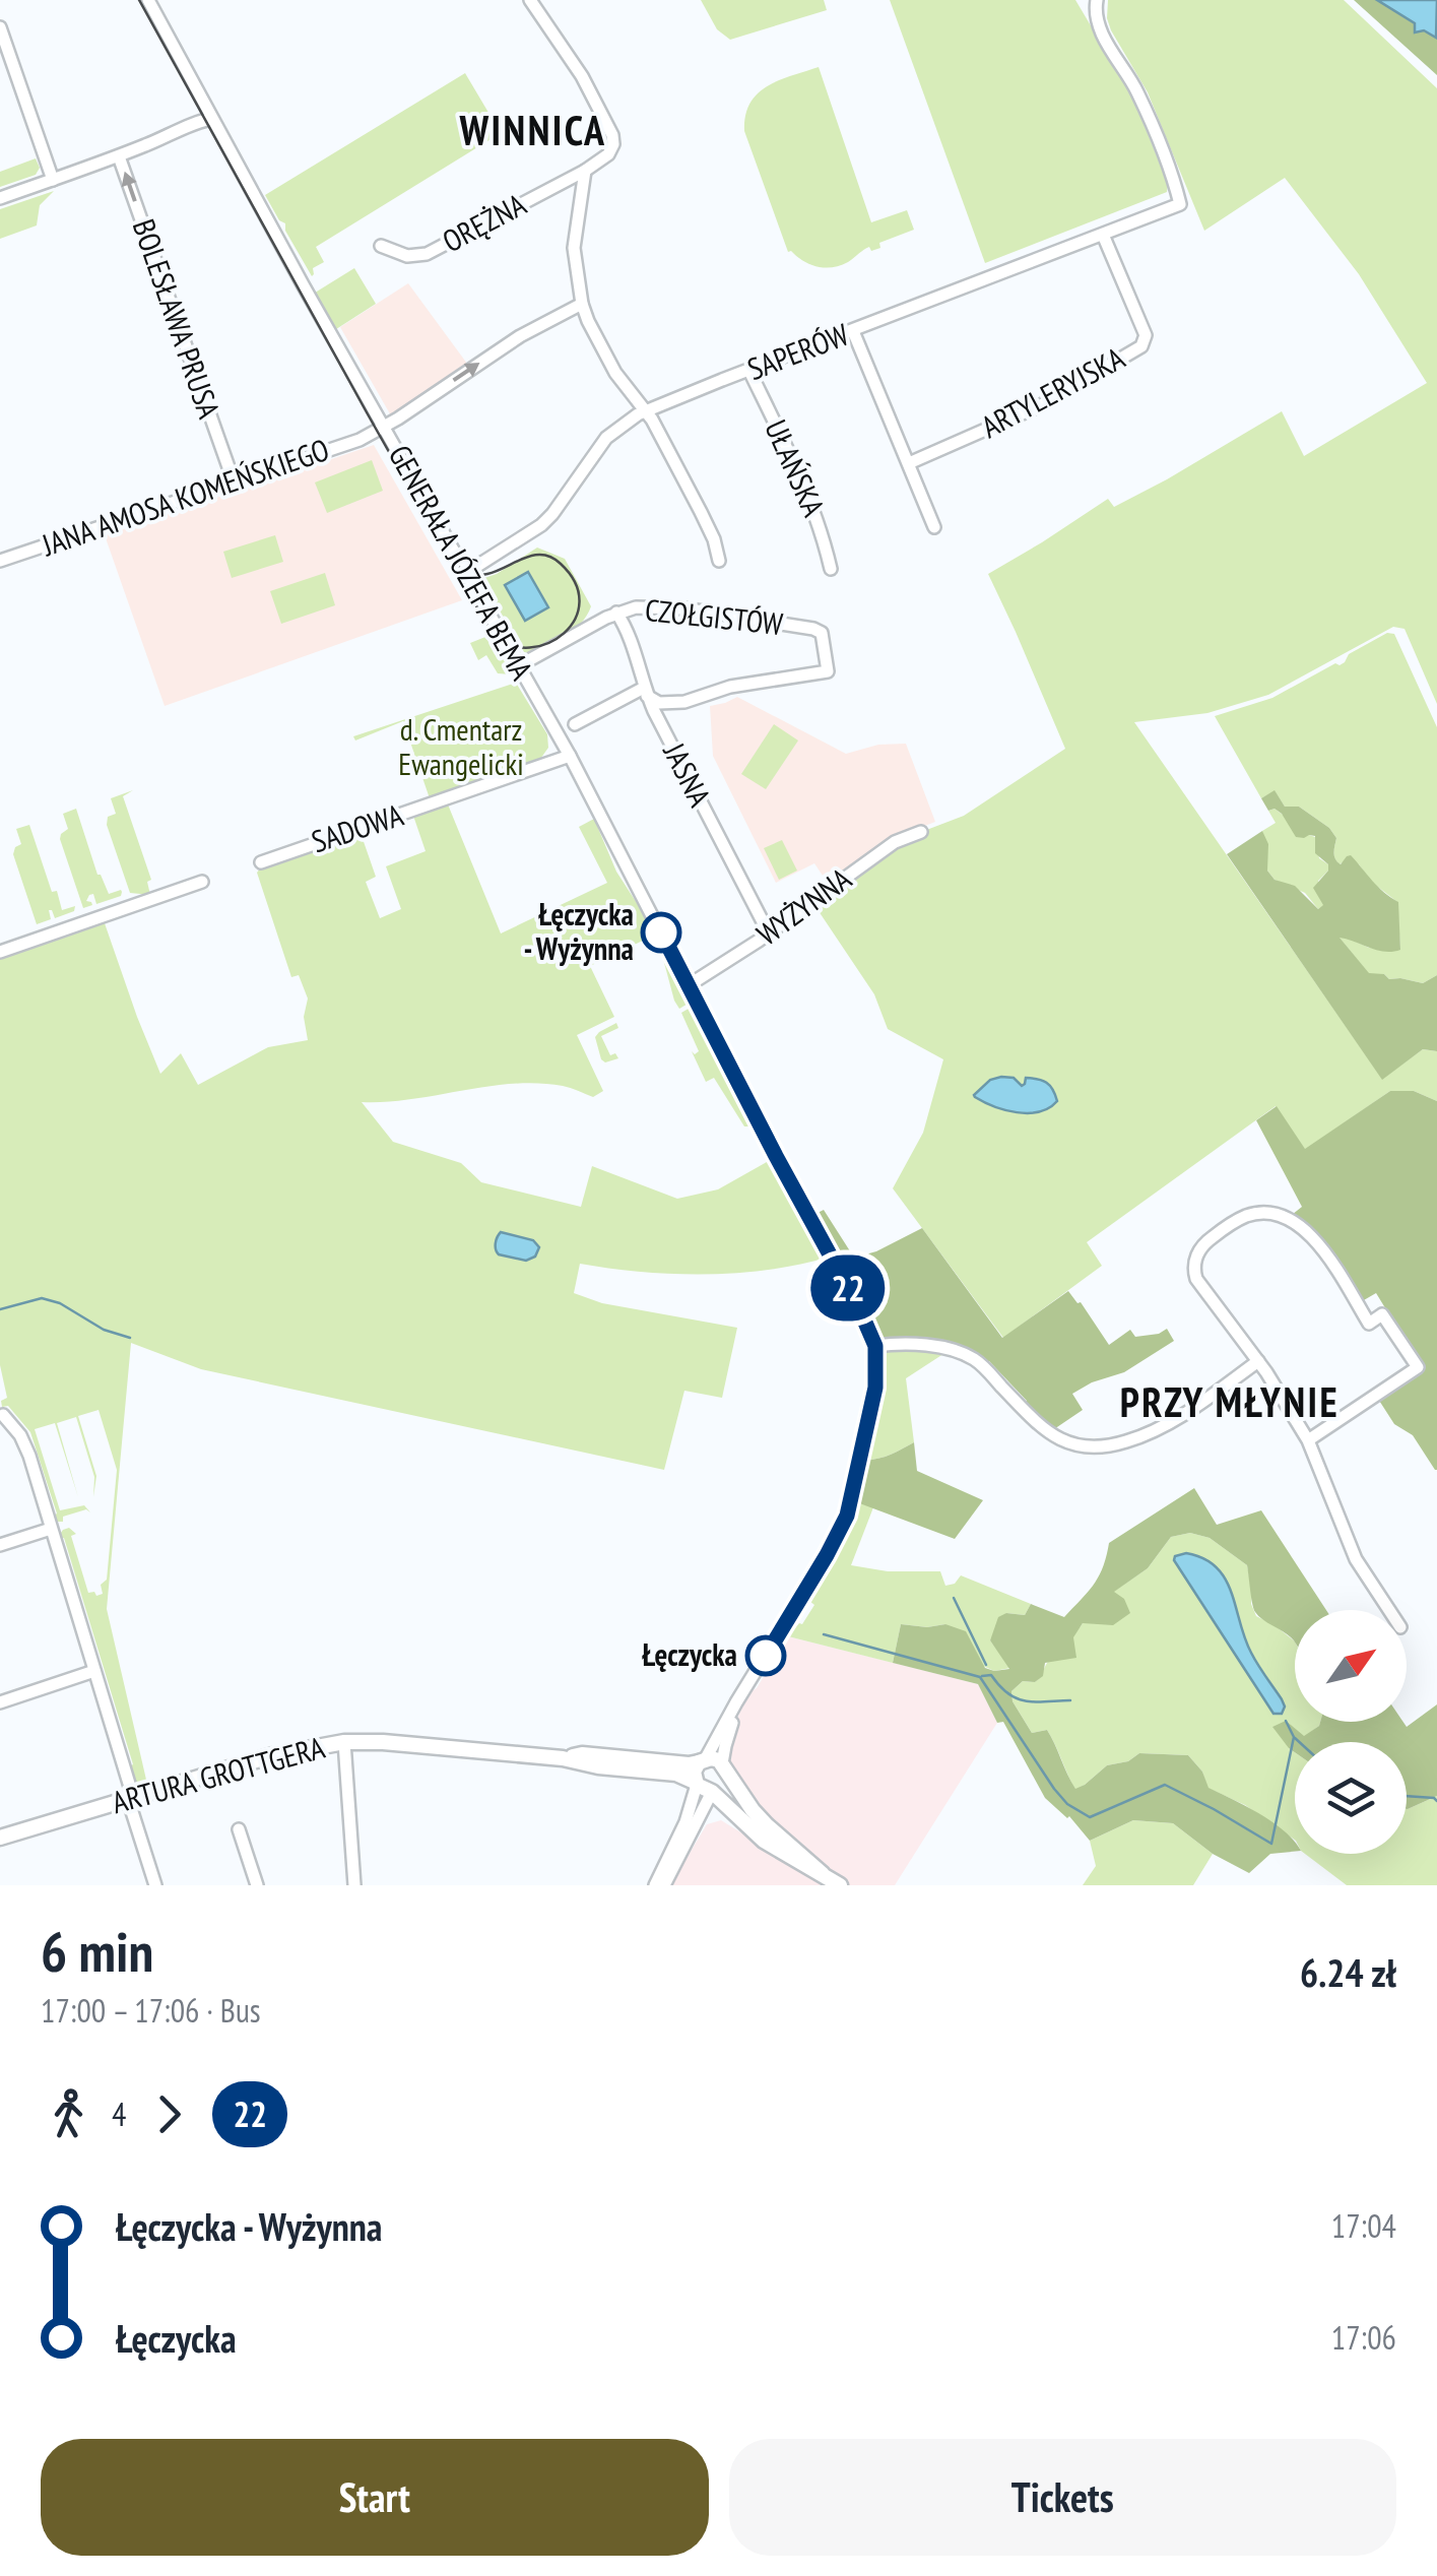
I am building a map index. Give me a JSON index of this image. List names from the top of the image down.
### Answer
{
  "streets": {
    "main road": ["ARTURA GROTTGERA"],
    "street": [
      "ORĘŻNA",
      "BOLESŁAWA PRUSA",
      "SAPERÓW",
      "ARTYLERYJSKA",
      "UŁAŃSKA",
      "JANA AMOSA KOMEŃSKIEGO",
      "GENERAŁA JÓZEFA BEMA",
      "CZOŁGISTÓW",
      "JASNA",
      "SADOWA",
      "WYŻYNNA"
    ]
  },
  "crossings": [
    ["BOLESŁAWA PRUSA", "JANA AMOSA KOMEŃSKIEGO"],
    ["SAPERÓW", "ARTYLERYJSKA"],
    ["SAPERÓW", "UŁAŃSKA"],
    ["SAPERÓW", "GENERAŁA JÓZEFA BEMA"],
    ["JANA AMOSA KOMEŃSKIEGO", "GENERAŁA JÓZEFA BEMA"],
    ["GENERAŁA JÓZEFA BEMA", "CZOŁGISTÓW"],
    ["GENERAŁA JÓZEFA BEMA", "SADOWA"],
    ["GENERAŁA JÓZEFA BEMA", "WYŻYNNA"],
    ["CZOŁGISTÓW", "JASNA"],
    ["JASNA", "WYŻYNNA"]
  ],
  "one_way": ["BOLESŁAWA PRUSA", "JANA AMOSA KOMEŃSKIEGO"],
  "districts": ["WINNICA", "PRZY MŁYNIE"],
  "parks": ["d. Cmentarz Ewangelicki"],
  "places": ["Łęczycka - Wyżynna", "Łęczycka"],
  "lines": ["bus line 22"],
  "north": "top right",
  "page": {
    "on_map": "22",
    "heading": ["6 min", "17:00 – 17:06 · Bus", "6.24 zł"],
    "legs": ["4", "22"],
    "list": [
      {
        "name": "Łęczycka - Wyżynna",
        "value": "17:04"
      },
      {
        "name": "Łęczycka",
        "value": "17:06"
      }
    ],
    "buttons": ["Start", "Tickets"]
  }
}
